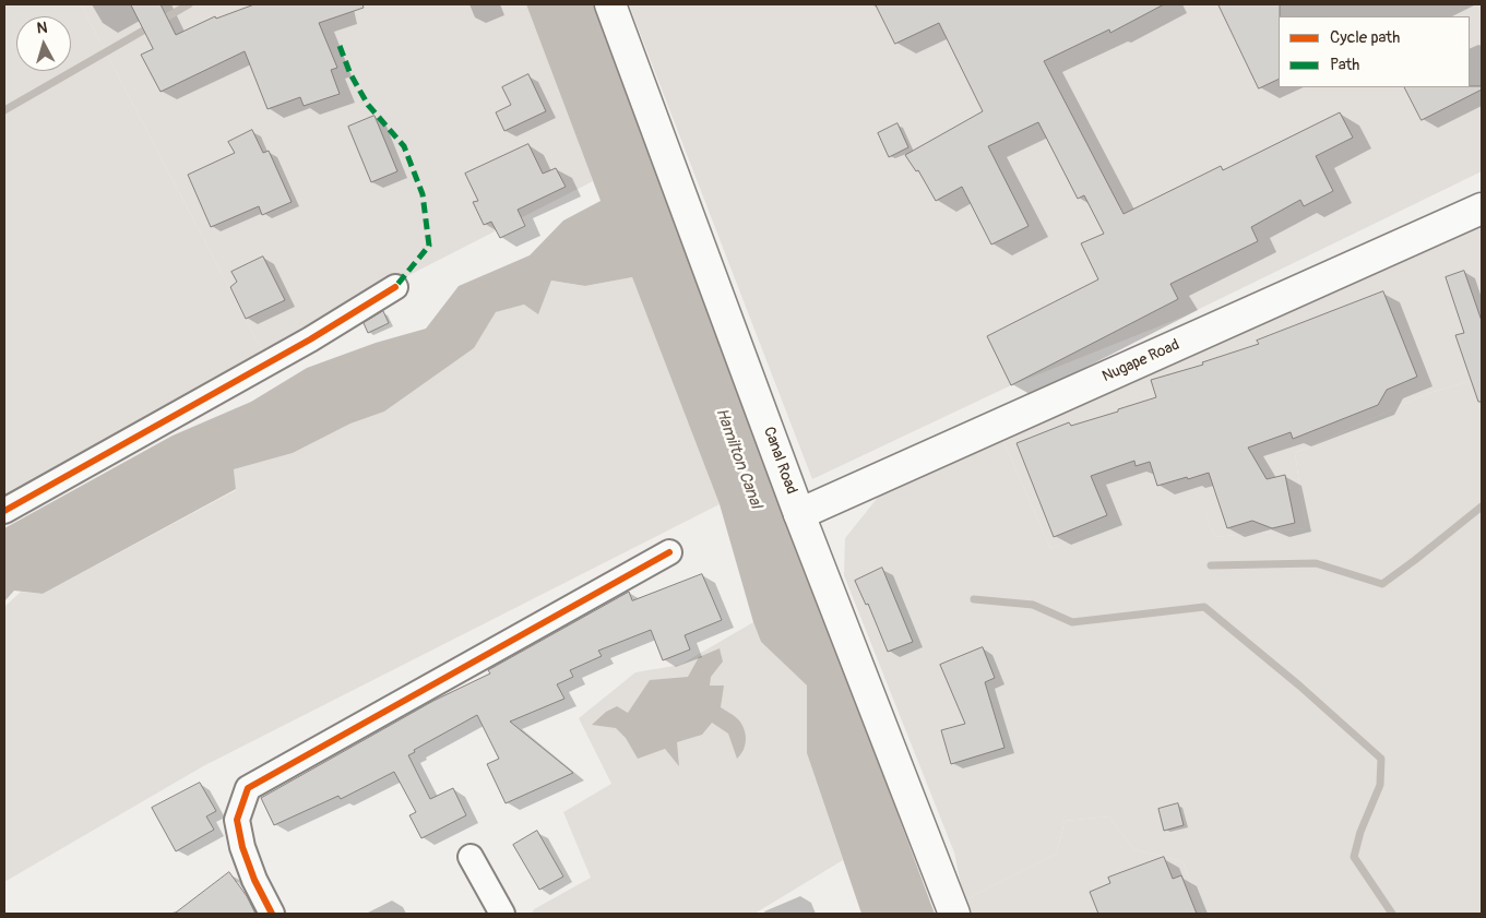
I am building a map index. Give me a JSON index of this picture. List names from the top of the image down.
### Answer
{
  "streets": {
    "main road": ["Nugape Road", "Canal Road"]
  },
  "crossings": [
    ["Nugape Road", "Canal Road"]
  ],
  "water": ["Hamilton Canal"],
  "legend": ["Cycle path", "Path"],
  "north": "top"
}
